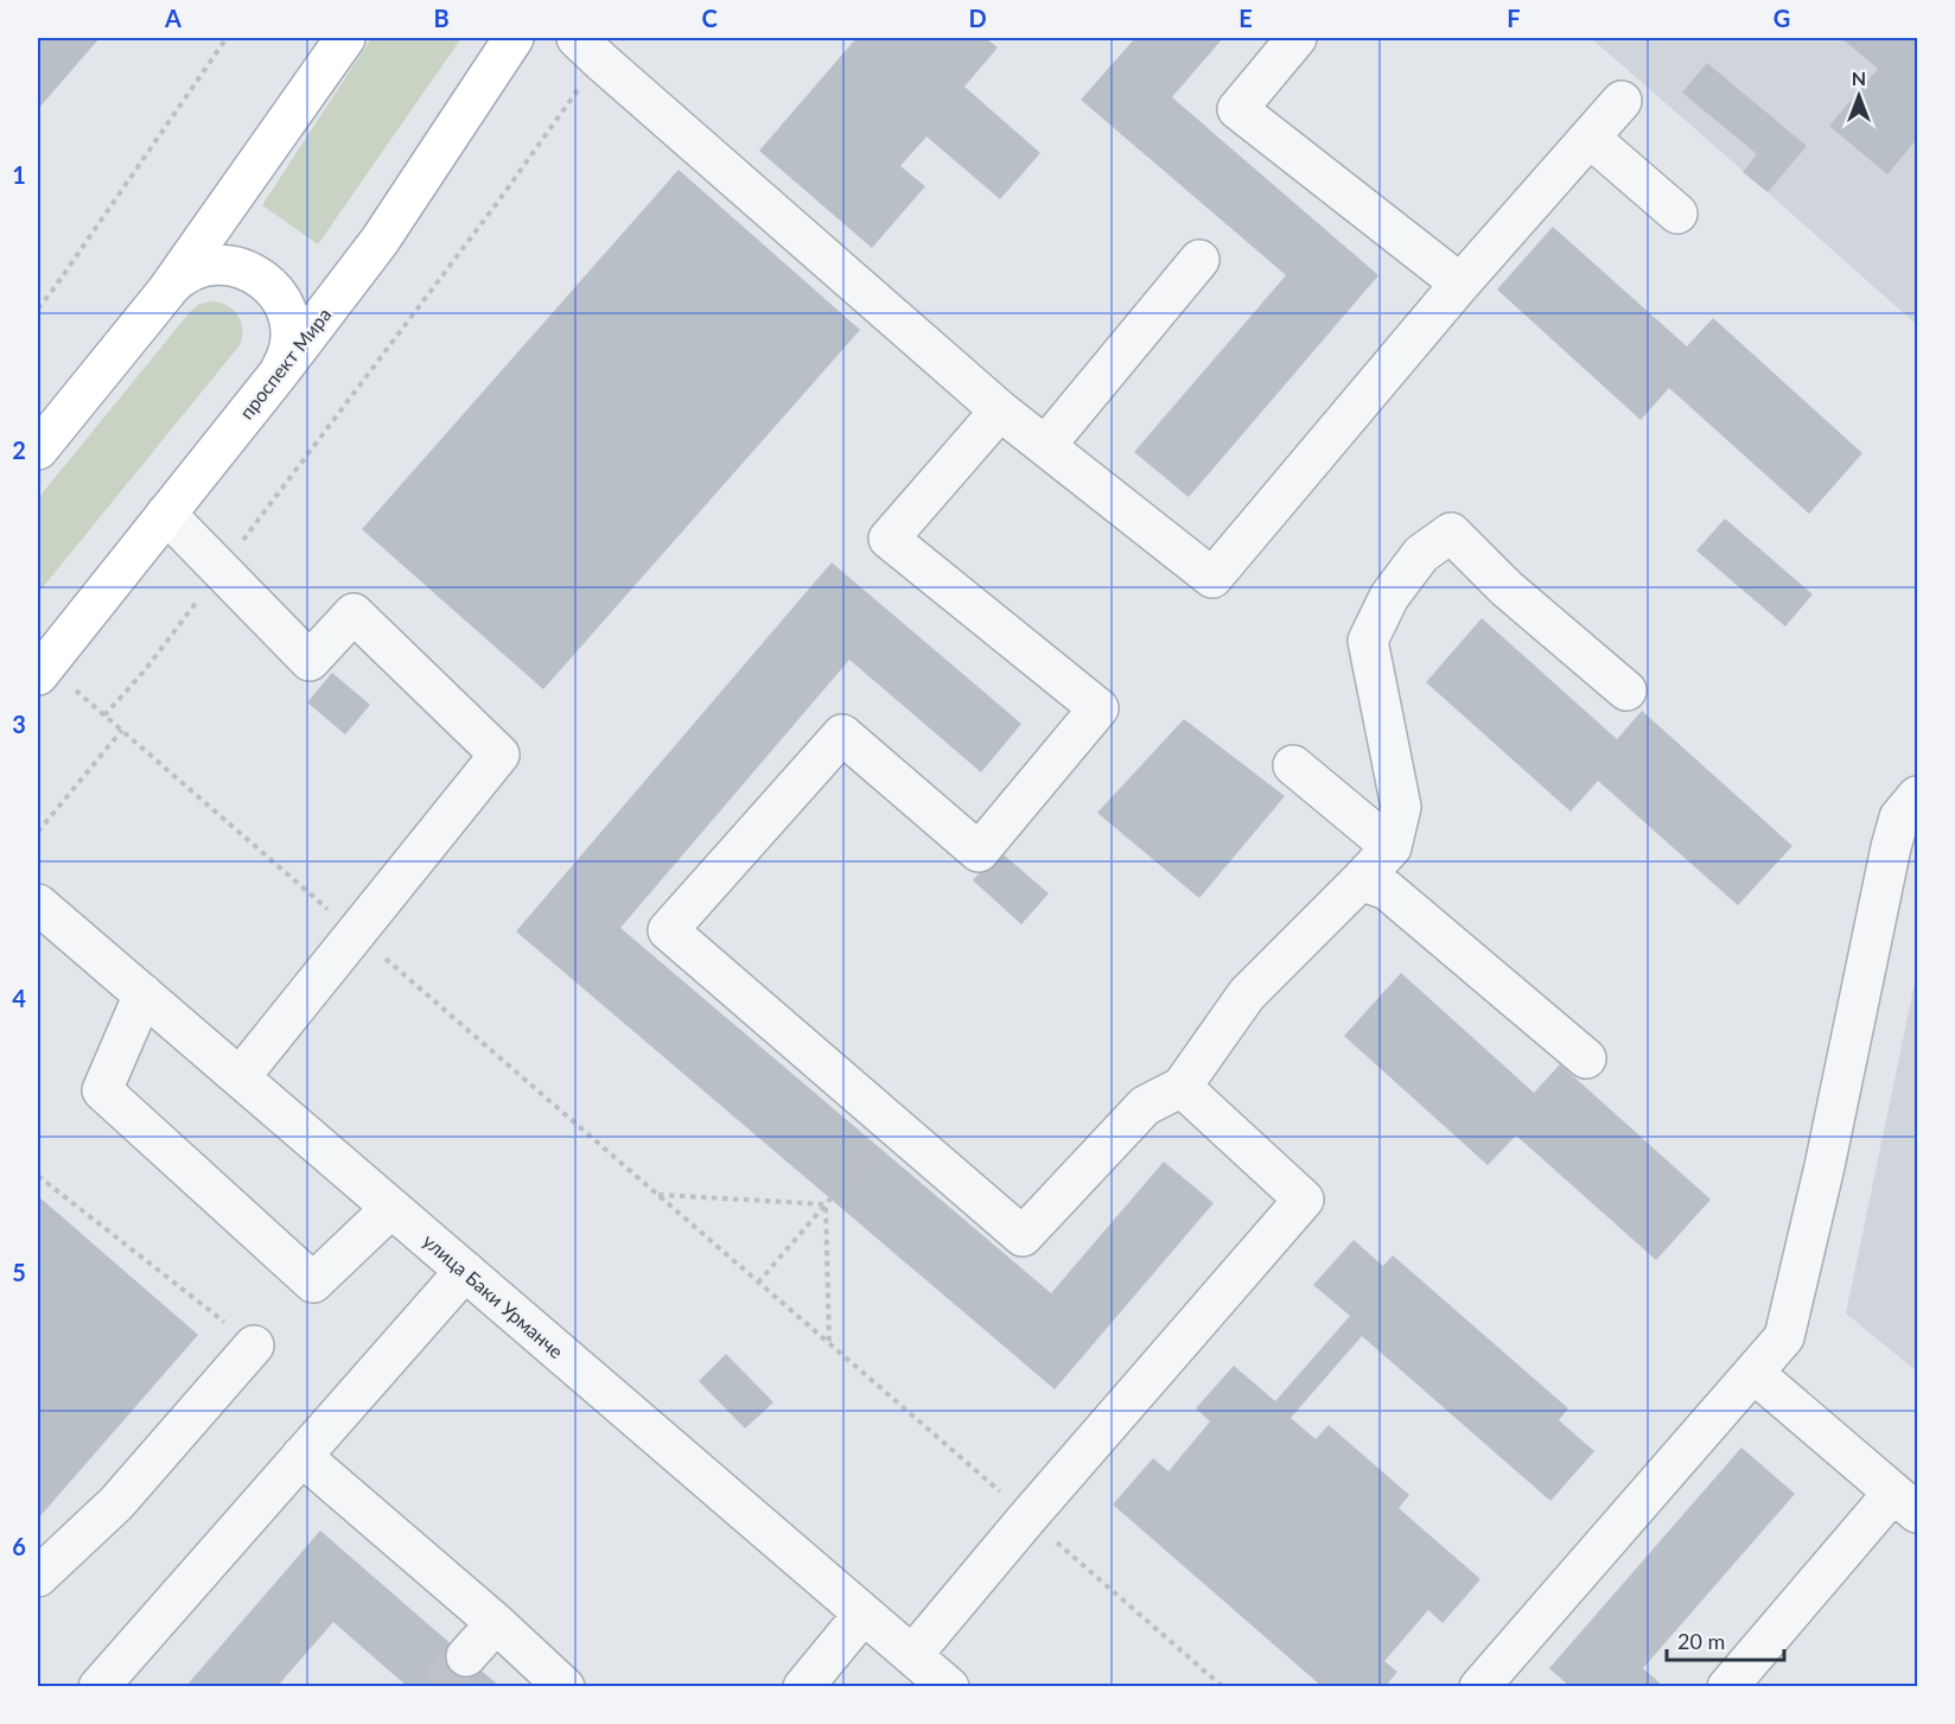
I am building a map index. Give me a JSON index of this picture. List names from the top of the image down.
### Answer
{
  "streets": {
    "main road": ["проспект Мира"],
    "street": ["улица Баки Урманче"]
  },
  "scale_bar": "20 m",
  "north": "top",
  "grid": {
    "columns": [
      "A",
      "B",
      "C",
      "D",
      "E",
      "F",
      "G"
    ],
    "rows": [
      "1",
      "2",
      "3",
      "4",
      "5",
      "6"
    ]
  }
}
